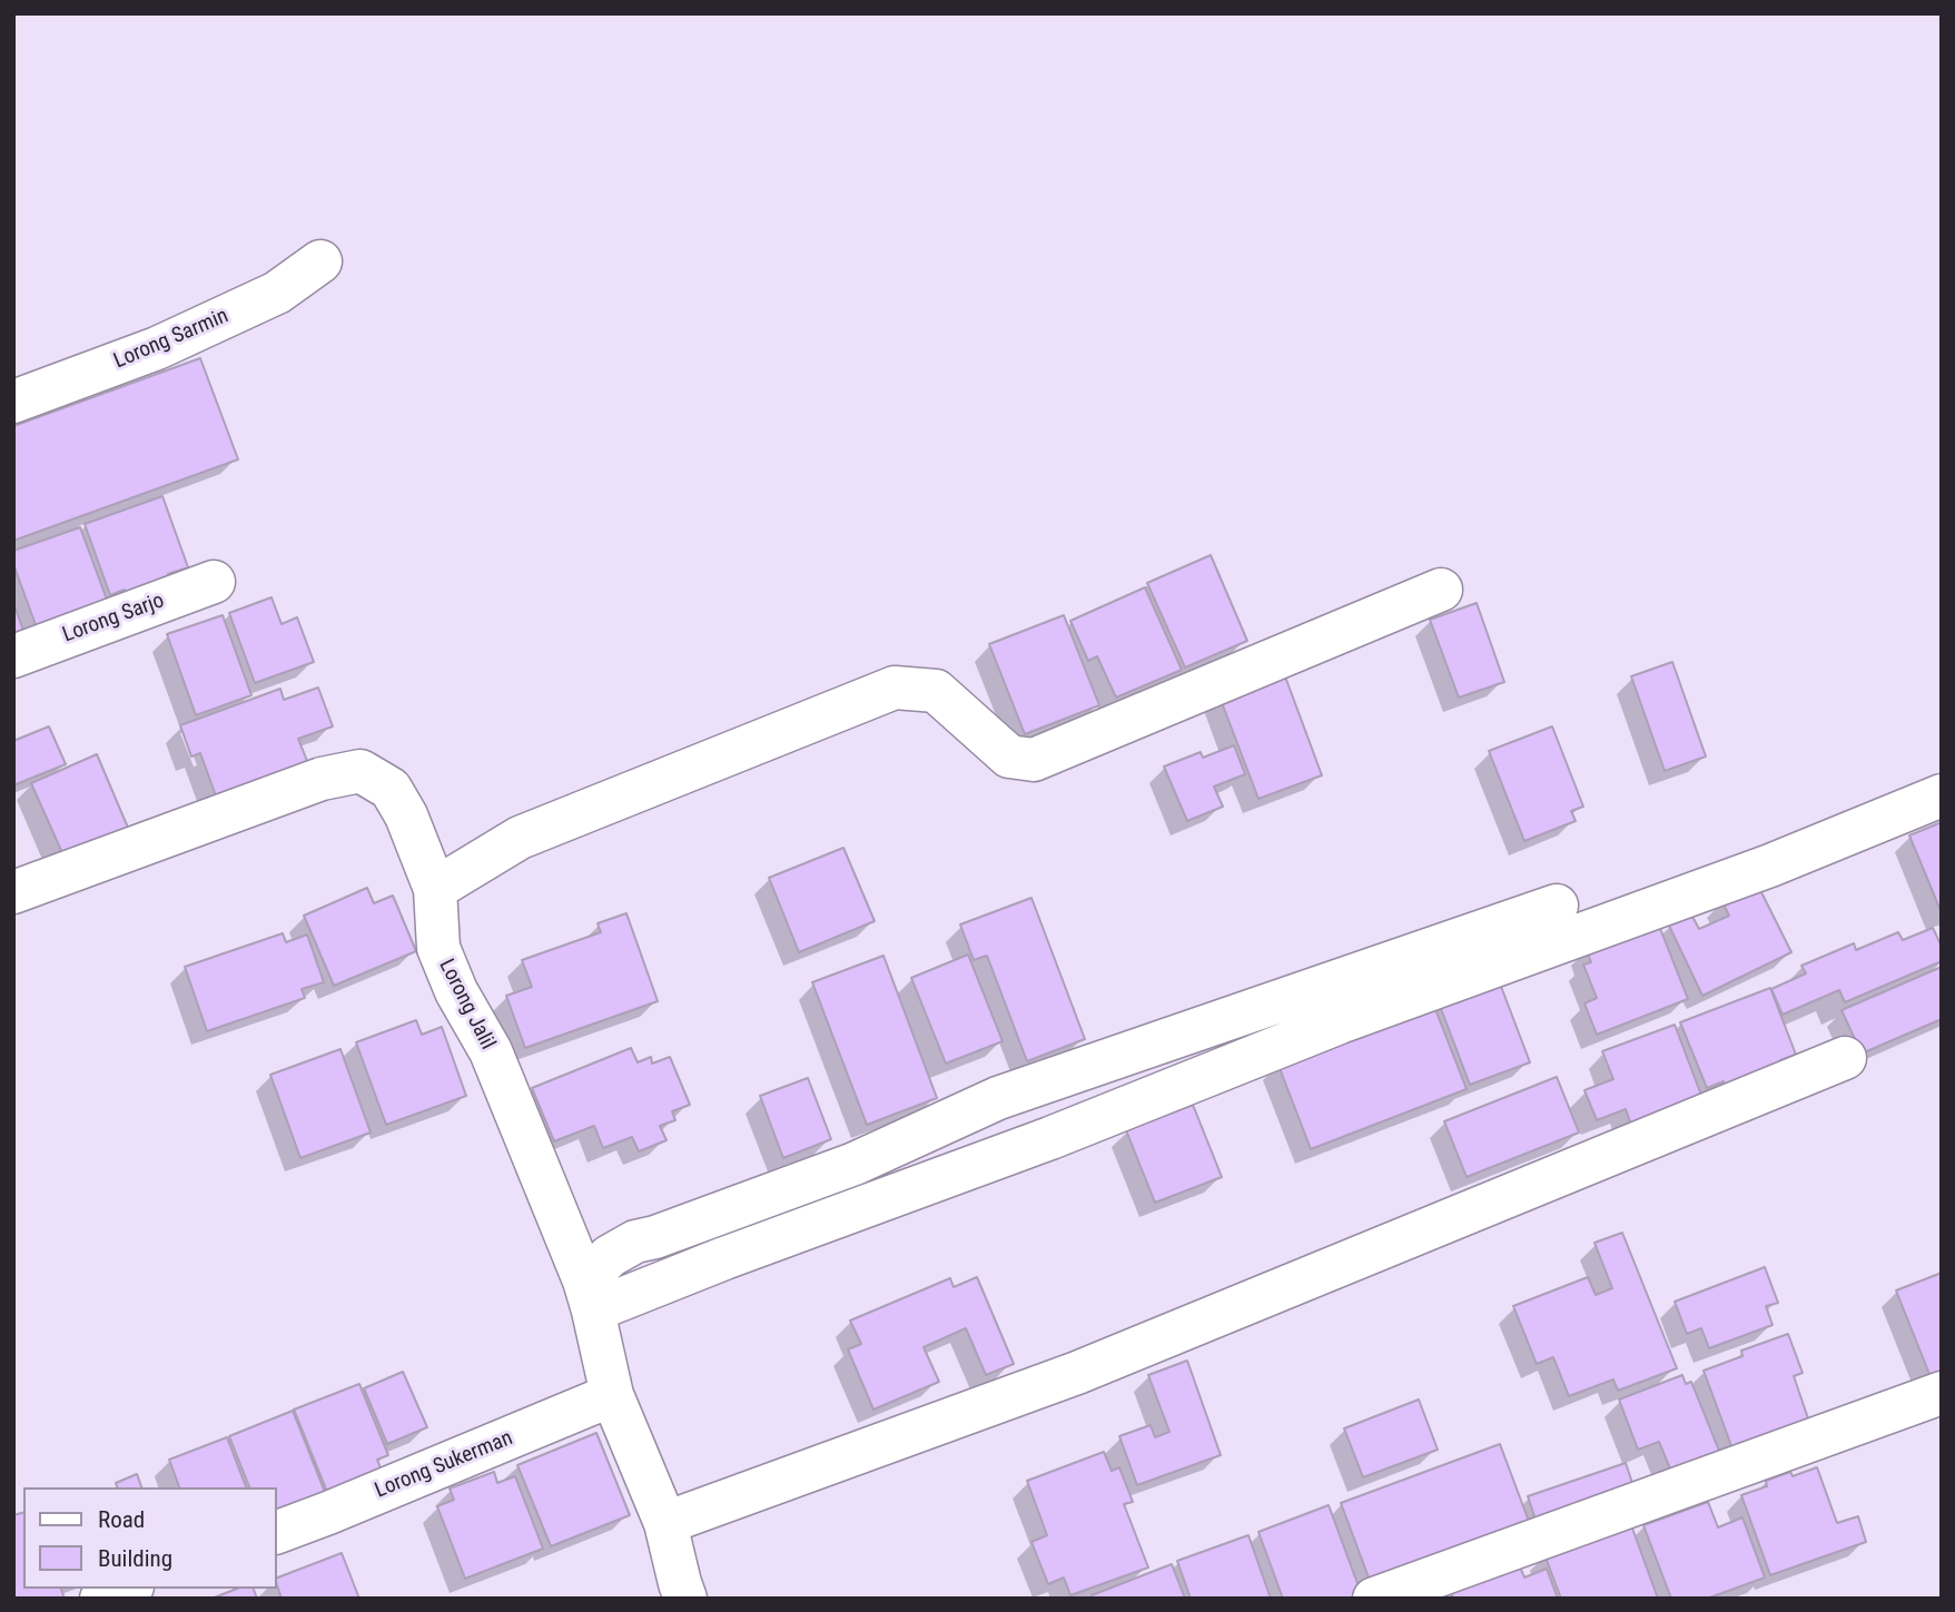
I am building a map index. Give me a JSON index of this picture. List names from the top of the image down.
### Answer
{
  "streets": {
    "street": [
      "Lorong Sarmin",
      "Lorong Sarjo",
      "Lorong Jalil",
      "Lorong Sukerman"
    ]
  },
  "crossings": [
    ["Lorong Jalil", "Lorong Sukerman"]
  ],
  "legend": ["Road", "Building"]
}
